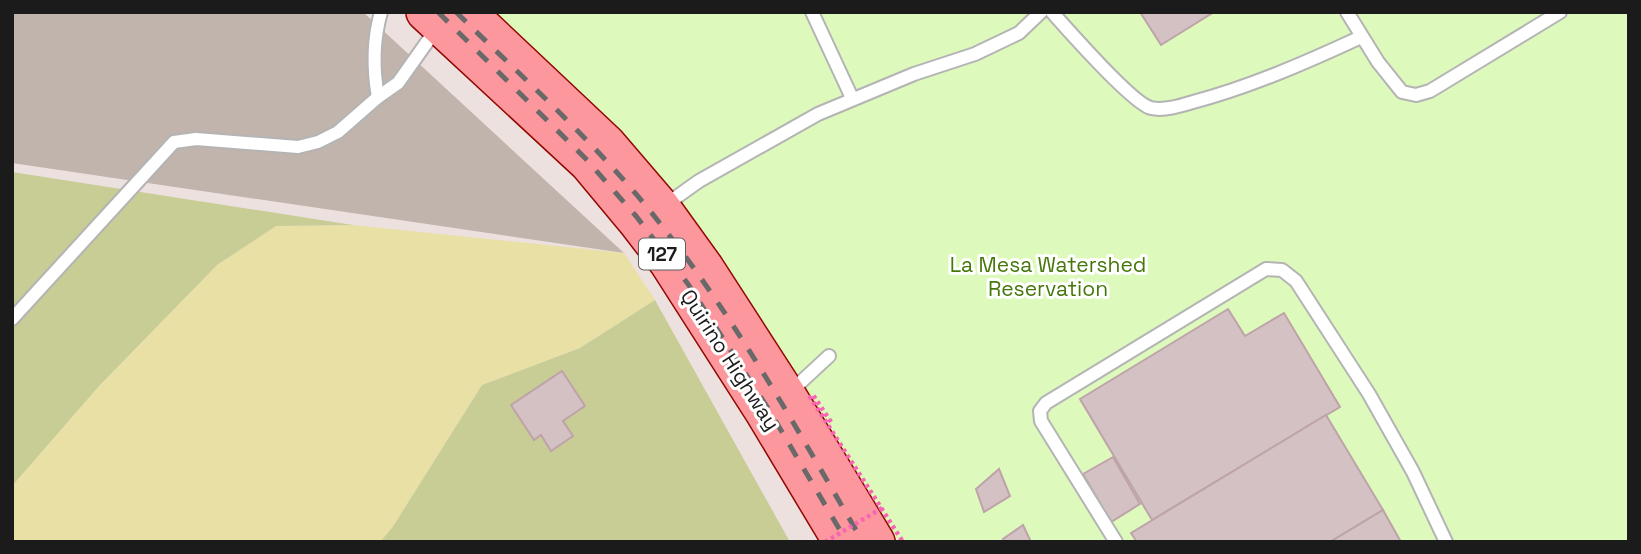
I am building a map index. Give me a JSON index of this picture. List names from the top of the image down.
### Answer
{
  "streets": {
    "main road": ["127", "Quirino Highway"]
  },
  "parks": ["La Mesa Watershed Reservation"]
}
